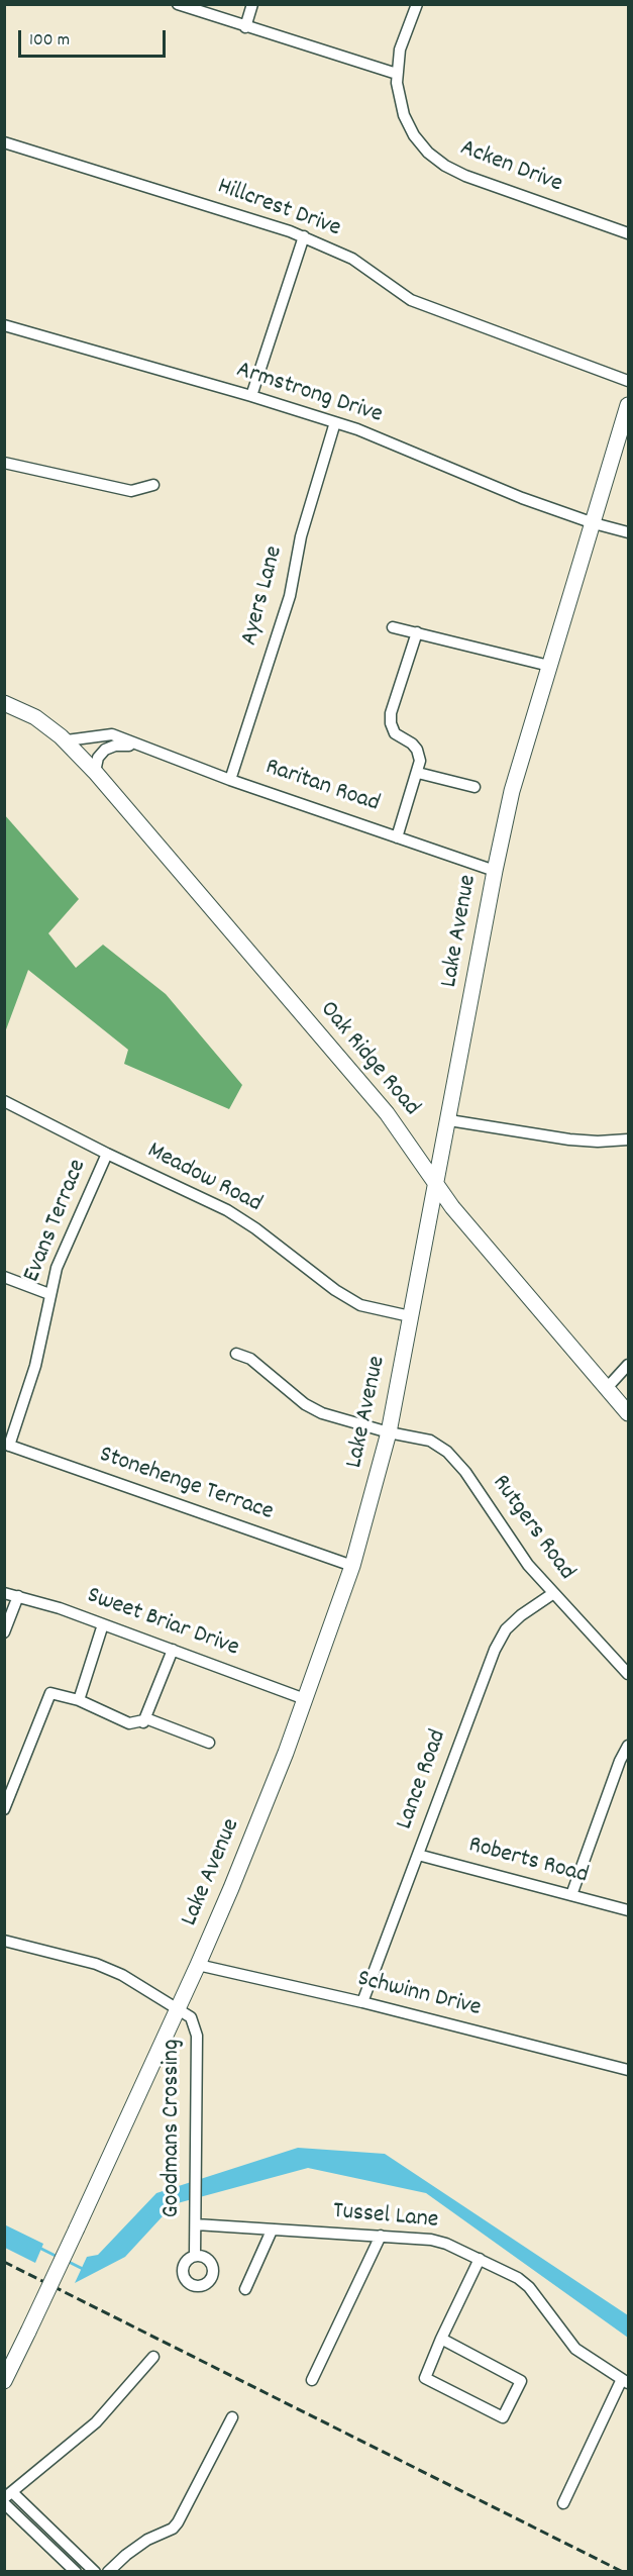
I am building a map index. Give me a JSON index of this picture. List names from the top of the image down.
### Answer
{
  "streets": {
    "main road": ["Lake Avenue", "Oak Ridge Road"],
    "street": [
      "Acken Drive",
      "Hillcrest Drive",
      "Armstrong Drive",
      "Ayers Lane",
      "Raritan Road",
      "Meadow Road",
      "Evans Terrace",
      "Stonehenge Terrace",
      "Rutgers Road",
      "Sweet Briar Drive",
      "Lance Road",
      "Roberts Road",
      "Schwinn Drive",
      "Goodmans Crossing",
      "Tussel Lane"
    ]
  },
  "crossings": [
    ["Armstrong Drive", "Ayers Lane"],
    ["Armstrong Drive", "Lake Avenue"],
    ["Ayers Lane", "Raritan Road"],
    ["Raritan Road", "Lake Avenue"],
    ["Raritan Road", "Oak Ridge Road"],
    ["Lake Avenue", "Oak Ridge Road"],
    ["Lake Avenue", "Meadow Road"],
    ["Lake Avenue", "Stonehenge Terrace"],
    ["Lake Avenue", "Rutgers Road"],
    ["Lake Avenue", "Sweet Briar Drive"],
    ["Lake Avenue", "Schwinn Drive"],
    ["Lake Avenue", "Goodmans Crossing"],
    ["Meadow Road", "Evans Terrace"],
    ["Evans Terrace", "Stonehenge Terrace"],
    ["Rutgers Road", "Lance Road"],
    ["Lance Road", "Roberts Road"],
    ["Lance Road", "Schwinn Drive"],
    ["Goodmans Crossing", "Tussel Lane"]
  ],
  "scale_bar": "100 m"
}
